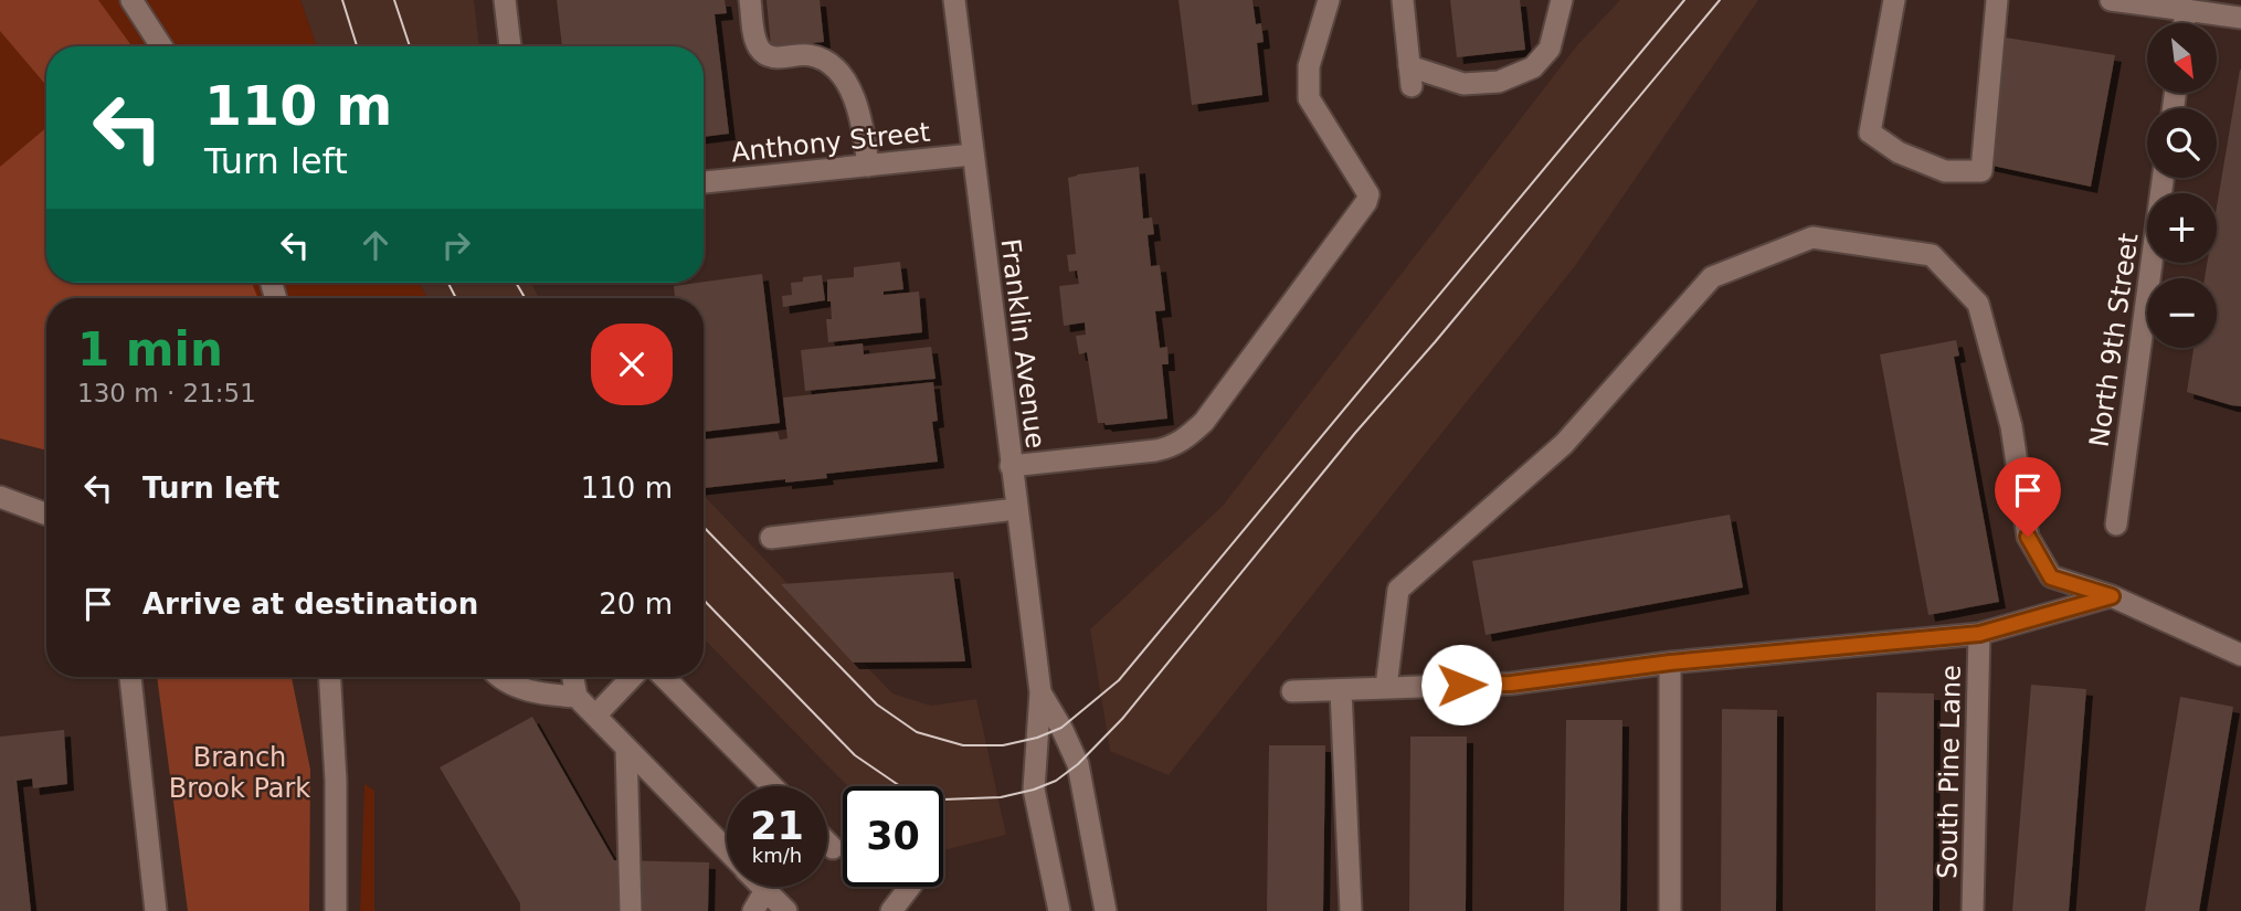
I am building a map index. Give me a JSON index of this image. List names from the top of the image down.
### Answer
{
  "streets": {
    "street": [
      "Anthony Street",
      "North 9th Street",
      "Franklin Avenue",
      "South Pine Lane"
    ]
  },
  "crossings": [
    ["Anthony Street", "Franklin Avenue"]
  ],
  "parks": ["Branch Brook Park"],
  "north": "bottom right",
  "page": {
    "map_buttons": ["+", "−"],
    "turn": ["110 m", "Turn left"],
    "heading": ["1 min", "130 m · 21:51"],
    "list": [
      {
        "name": "Turn left",
        "value": "110 m"
      },
      {
        "name": "Arrive at destination",
        "value": "20 m"
      }
    ],
    "speed": "21 km/h",
    "limit": "30"
  }
}
